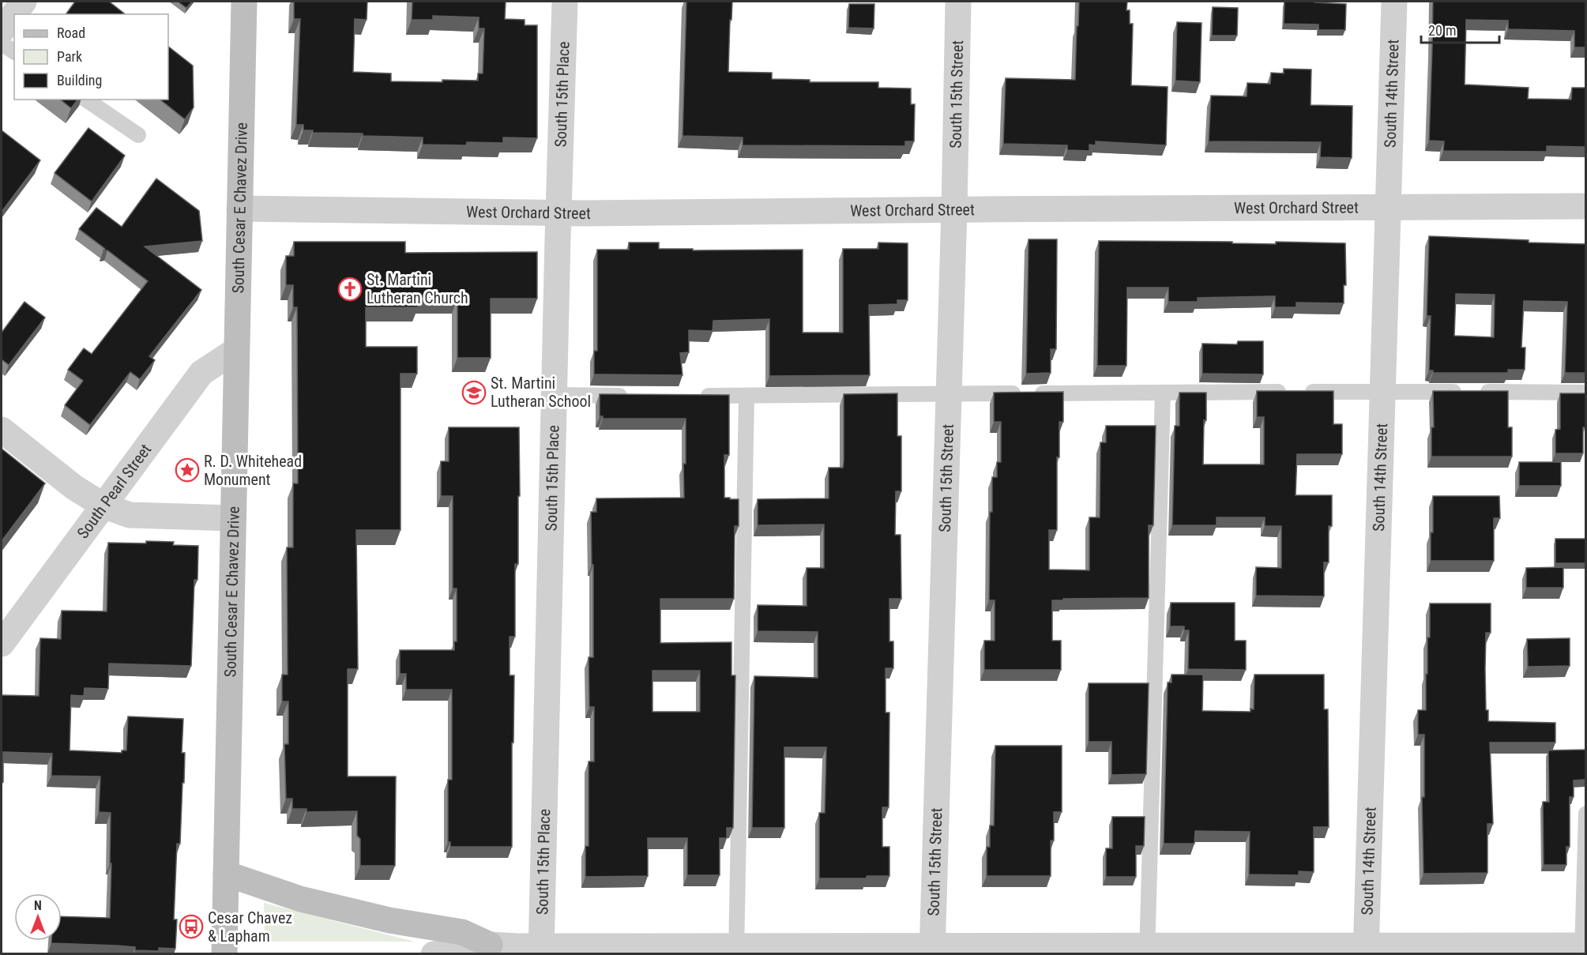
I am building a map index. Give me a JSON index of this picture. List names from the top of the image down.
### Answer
{
  "streets": {
    "main road": ["South Cesar E Chavez Drive"],
    "street": [
      "South 15th Place",
      "South 15th Street",
      "South 14th Street",
      "West Orchard Street",
      "South Pearl Street"
    ]
  },
  "crossings": [
    ["South 15th Place", "West Orchard Street"],
    ["South 15th Street", "West Orchard Street"],
    ["South 14th Street", "West Orchard Street"],
    ["West Orchard Street", "South Cesar E Chavez Drive"],
    ["South Cesar E Chavez Drive", "South Pearl Street"]
  ],
  "places": {
    "church": ["St. Martini Lutheran Church"],
    "school or university": ["St. Martini Lutheran School"],
    "place": ["R. D. Whitehead Monument"],
    "bus stop": ["Cesar Chavez & Lapham"]
  },
  "legend": ["Road", "Park", "Building"],
  "scale_bar": "20 m",
  "north": "top"
}
